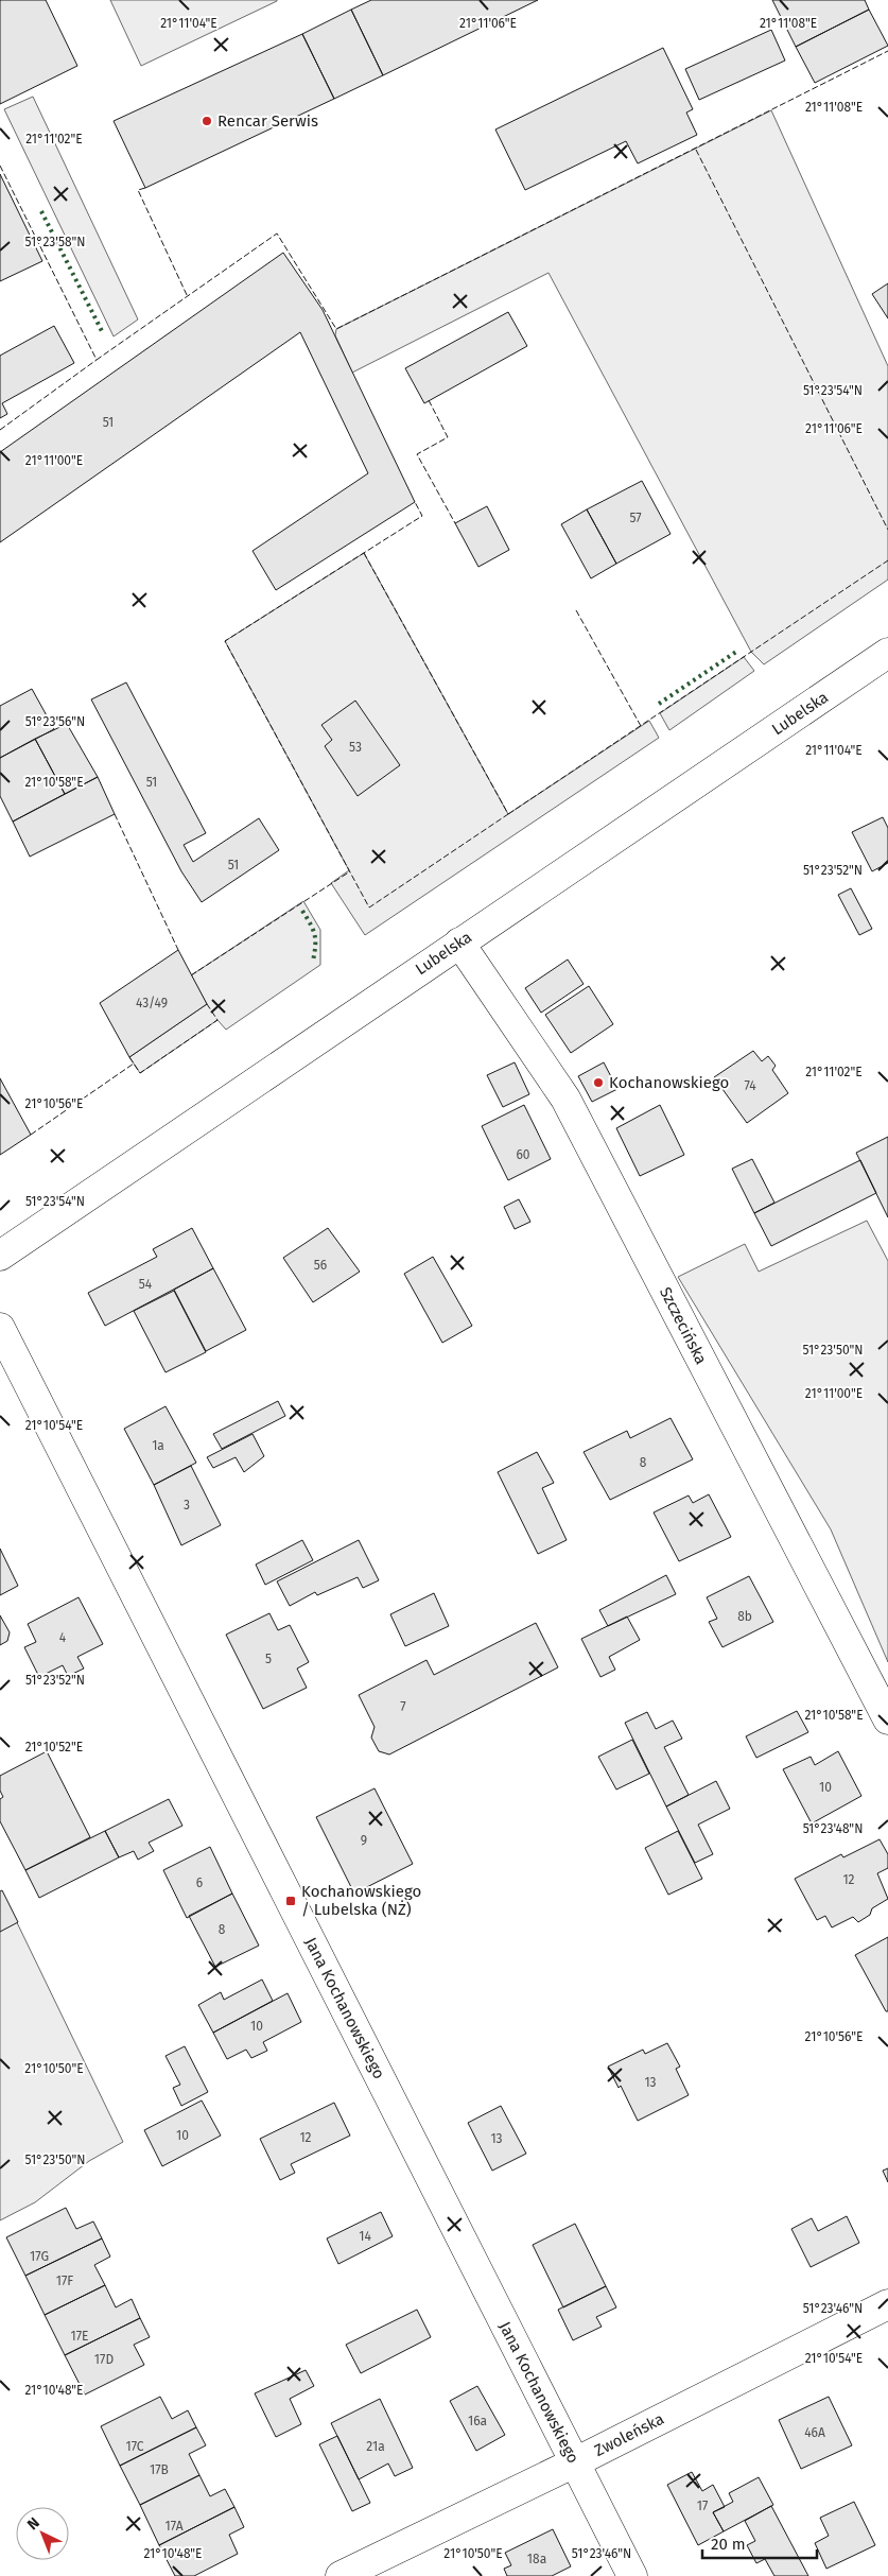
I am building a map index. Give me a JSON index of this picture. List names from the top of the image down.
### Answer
{
  "streets": {
    "street": [
      "Lubelska",
      "Szczecińska",
      "Jana Kochanowskiego",
      "Zwoleńska"
    ]
  },
  "crossings": [
    ["Lubelska", "Szczecińska"],
    ["Jana Kochanowskiego", "Zwoleńska"]
  ],
  "places": {
    "other": ["Rencar Serwis", "Kochanowskiego"],
    "transit": ["Kochanowskiego / Lubelska (NŻ)"]
  },
  "house_numbers": [
    "51",
    "57",
    "53",
    "51",
    "51",
    "43/49",
    "74",
    "60",
    "56",
    "54",
    "1a",
    "8",
    "3",
    "8b",
    "4",
    "5",
    "7",
    "10",
    "9",
    "12",
    "6",
    "8",
    "10",
    "13",
    "10",
    "12",
    "13",
    "14",
    "17G",
    "17F",
    "17E",
    "17D",
    "16a",
    "46A",
    "17C",
    "21a",
    "17B",
    "17",
    "17A",
    "18a"
  ],
  "scale_bar": "20 m",
  "north": "top left",
  "coordinates": [
    "21°11'04\"E",
    "21°11'06\"E",
    "21°11'08\"E",
    "21°11'02\"E",
    "51°23'58\"N",
    "51°23'54\"N",
    "21°11'00\"E",
    "51°23'56\"N",
    "21°10'58\"E",
    "51°23'52\"N",
    "21°10'56\"E",
    "51°23'50\"N",
    "21°10'54\"E",
    "21°10'52\"E",
    "51°23'48\"N",
    "21°10'50\"E",
    "51°23'46\"N",
    "21°10'48\"E"
  ]
}
